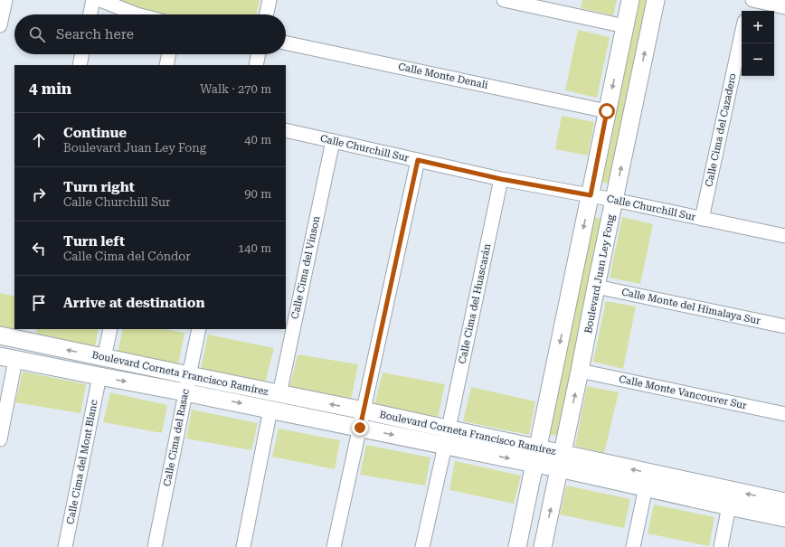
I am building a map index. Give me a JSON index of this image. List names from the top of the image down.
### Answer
{
  "streets": {
    "street": [
      "Calle Monte Denali",
      "Calle Cima del Cazadero",
      "Calle Churchill Sur",
      "Calle Cima del Vinson",
      "Boulevard Juan Ley Fong",
      "Calle Cima del Huascarán",
      "Calle Monte del Himalaya Sur",
      "Boulevard Corneta Francisco Ramírez",
      "Calle Monte Vancouver Sur",
      "Calle Cima del Rasac",
      "Calle Cima del Mont Blanc"
    ]
  },
  "crossings": [
    ["Calle Cima del Cazadero", "Calle Churchill Sur"],
    ["Calle Churchill Sur", "Calle Cima del Vinson"],
    ["Calle Churchill Sur", "Boulevard Juan Ley Fong"],
    ["Calle Churchill Sur", "Calle Cima del Huascarán"],
    ["Calle Cima del Vinson", "Boulevard Corneta Francisco Ramírez"],
    ["Boulevard Juan Ley Fong", "Calle Monte del Himalaya Sur"],
    ["Boulevard Juan Ley Fong", "Boulevard Corneta Francisco Ramírez"],
    ["Boulevard Juan Ley Fong", "Calle Monte Vancouver Sur"],
    ["Calle Cima del Huascarán", "Boulevard Corneta Francisco Ramírez"],
    ["Boulevard Corneta Francisco Ramírez", "Calle Cima del Rasac"],
    ["Boulevard Corneta Francisco Ramírez", "Calle Cima del Mont Blanc"]
  ],
  "page": {
    "map_buttons": ["+", "−"],
    "search": "Search here",
    "heading": ["4 min", "Walk · 270 m"],
    "list": [
      ["Continue", "Boulevard Juan Ley Fong", "40 m"],
      ["Turn right", "Calle Churchill Sur", "90 m"],
      ["Turn left", "Calle Cima del Cóndor", "140 m"],
      "Arrive at destination"
    ]
  }
}
